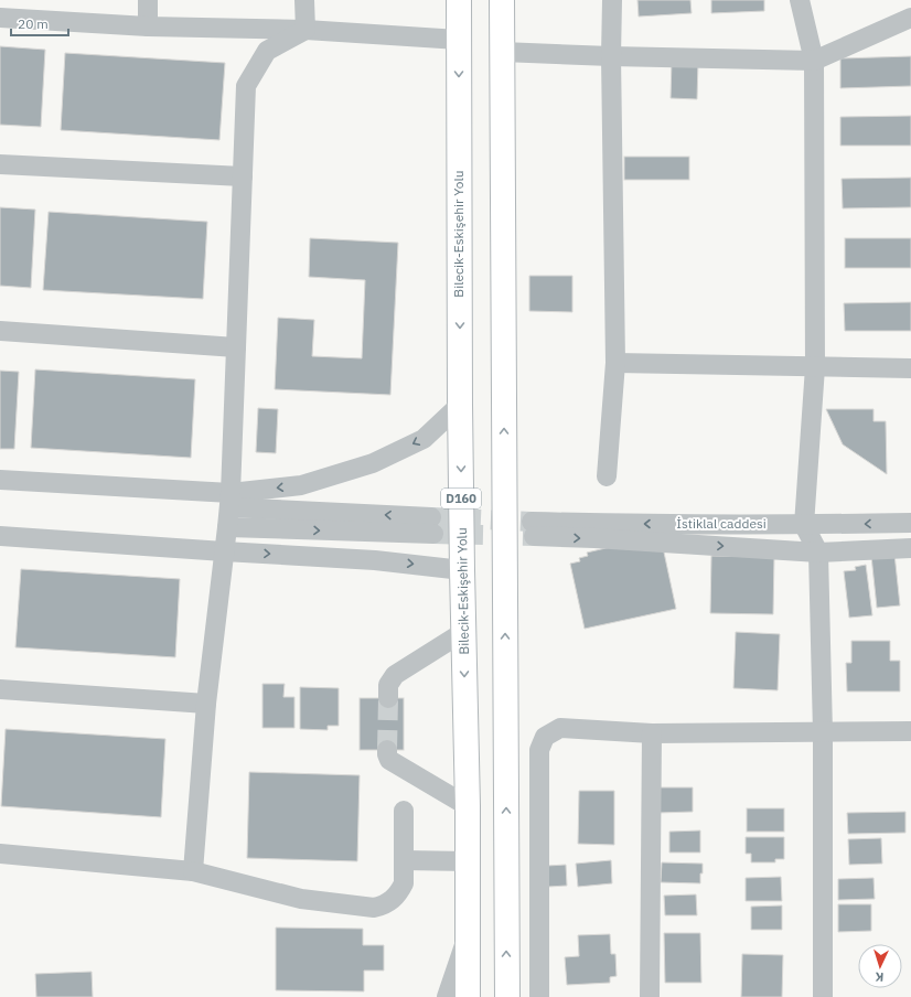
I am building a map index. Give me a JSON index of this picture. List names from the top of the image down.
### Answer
{
  "streets": {
    "main road": ["Bilecik-Eskişehir Yolu", "D160"],
    "street": ["İstiklal caddesi"]
  },
  "scale_bar": "20 m",
  "north": "bottom"
}
